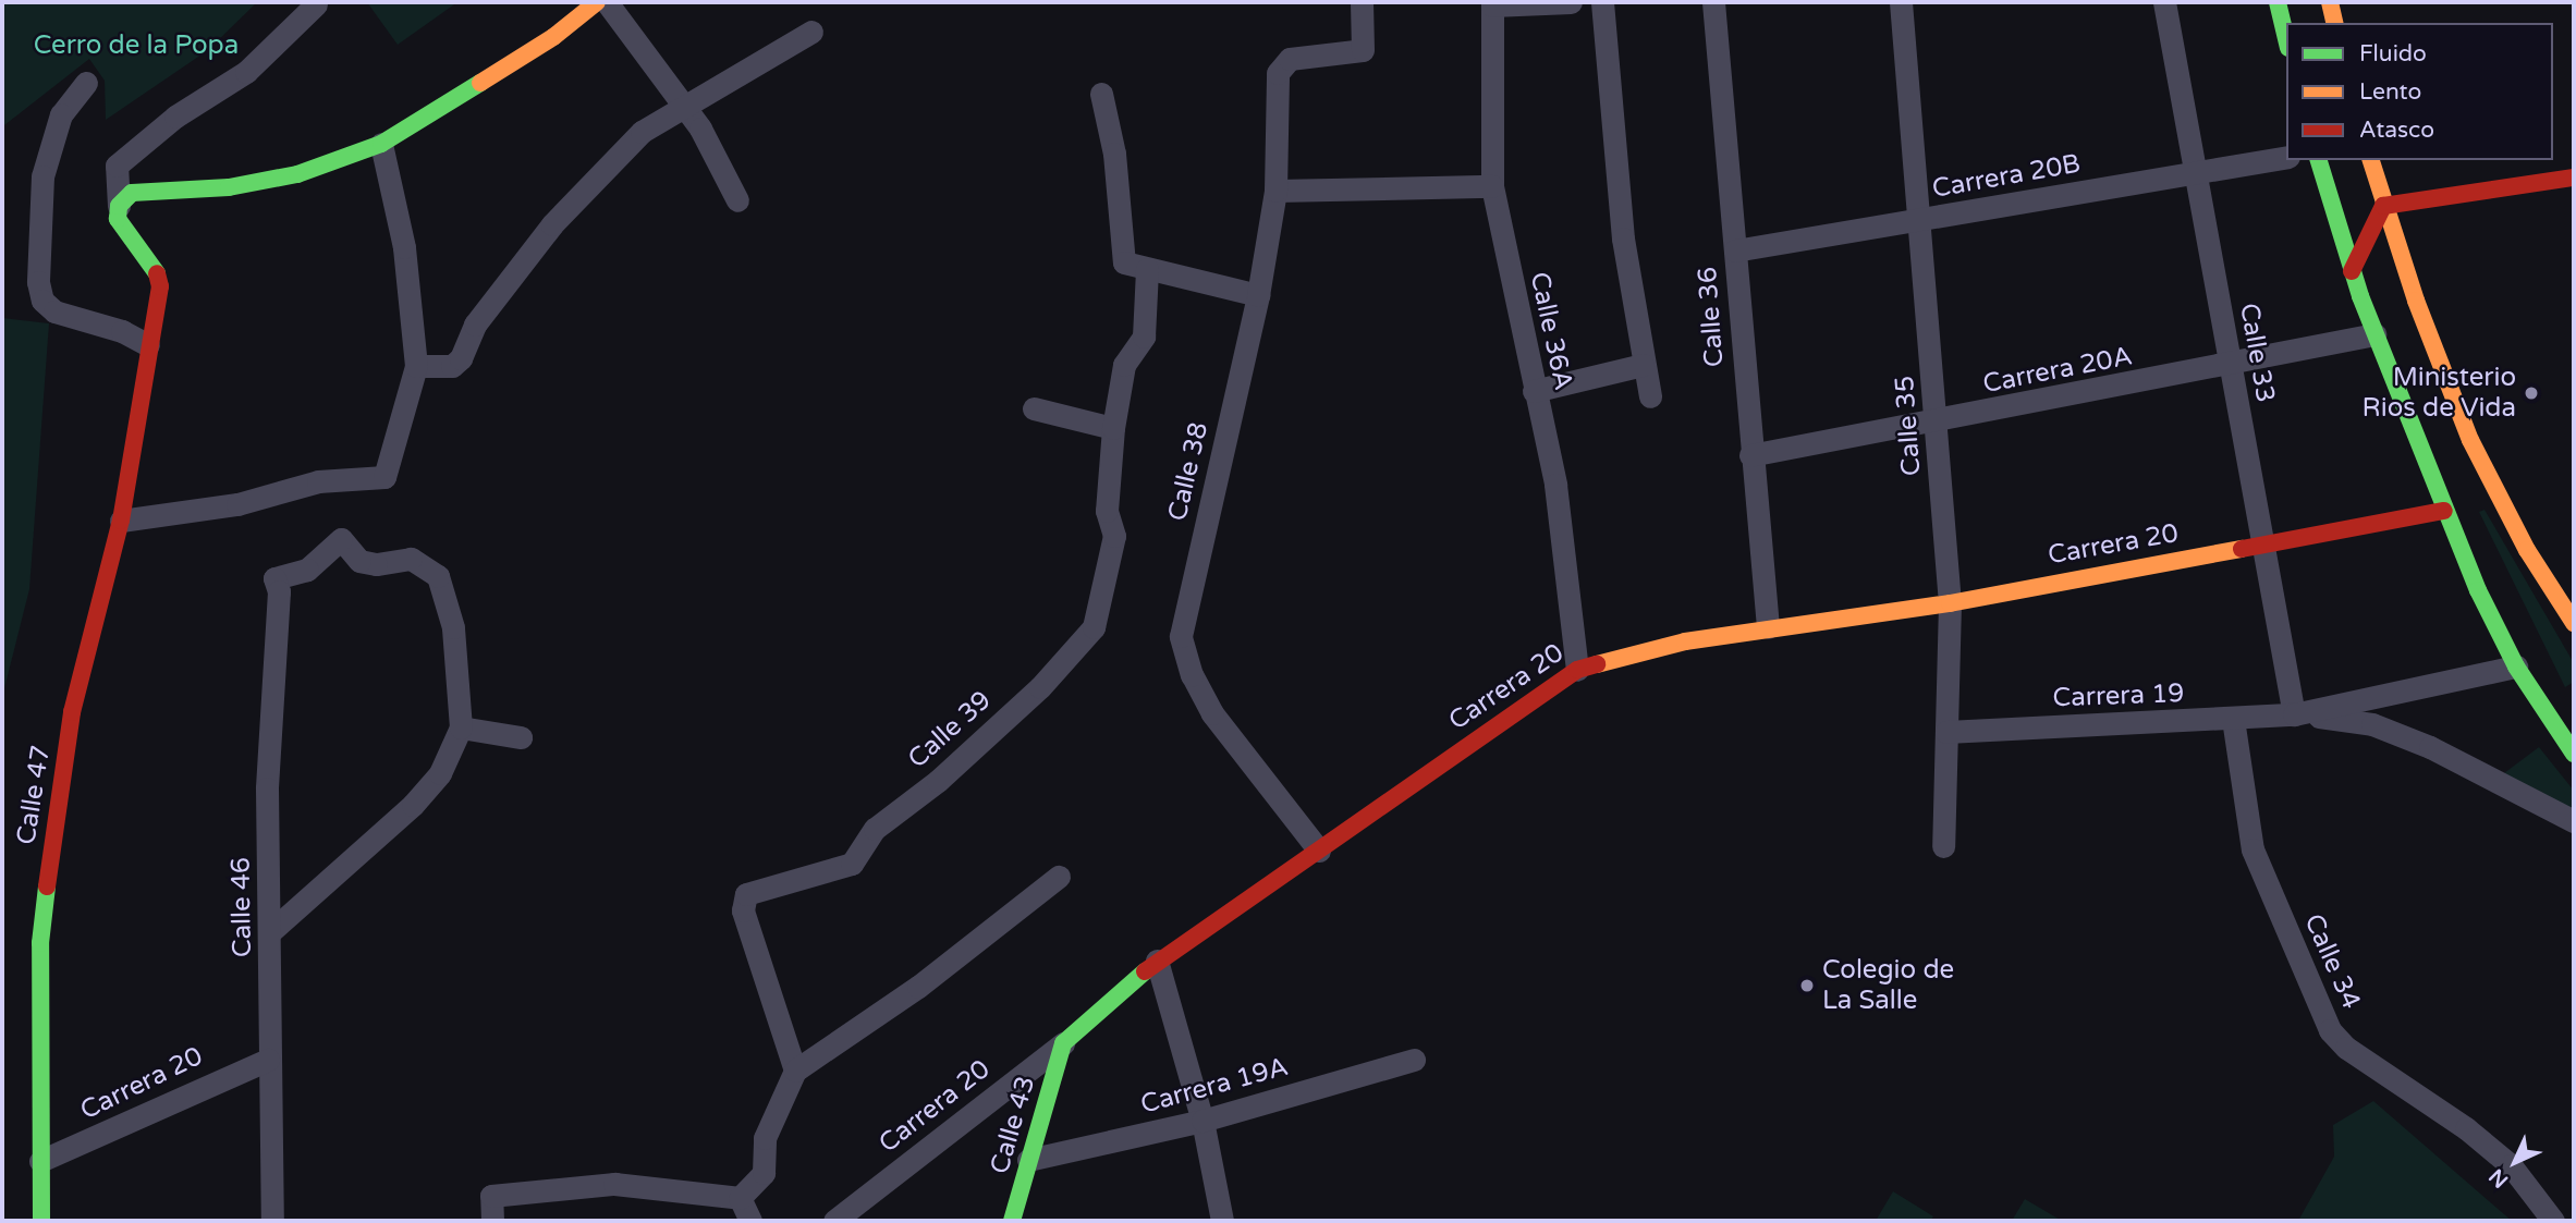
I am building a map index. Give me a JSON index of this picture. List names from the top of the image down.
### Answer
{
  "streets": {
    "main road": ["Carrera 20", "Calle 47", "Calle 43"],
    "street": [
      "Carrera 20B",
      "Calle 36",
      "Calle 36A",
      "Calle 33",
      "Carrera 20A",
      "Calle 35",
      "Calle 38",
      "Carrera 19",
      "Calle 39",
      "Calle 46",
      "Calle 34",
      "Carrera 19A"
    ]
  },
  "crossings": [
    ["Carrera 20B", "Calle 36"],
    ["Carrera 20B", "Calle 33"],
    ["Carrera 20B", "Calle 35"],
    ["Calle 36", "Carrera 20A"],
    ["Calle 36", "Carrera 20"],
    ["Calle 36A", "Carrera 20"],
    ["Calle 33", "Carrera 20A"],
    ["Calle 33", "Carrera 20"],
    ["Calle 33", "Carrera 19"],
    ["Carrera 20A", "Calle 35"],
    ["Calle 35", "Carrera 20"],
    ["Calle 35", "Carrera 19"],
    ["Calle 38", "Carrera 20"],
    ["Carrera 20", "Calle 47"],
    ["Carrera 20", "Calle 46"],
    ["Carrera 20", "Calle 43"],
    ["Carrera 19", "Calle 34"],
    ["Carrera 19A", "Calle 43"]
  ],
  "parks": ["Cerro de la Popa"],
  "places": ["Ministerio Rios de Vida", "Colegio de La Salle"],
  "legend": ["Fluido", "Lento", "Atasco"],
  "north": "bottom left"
}
